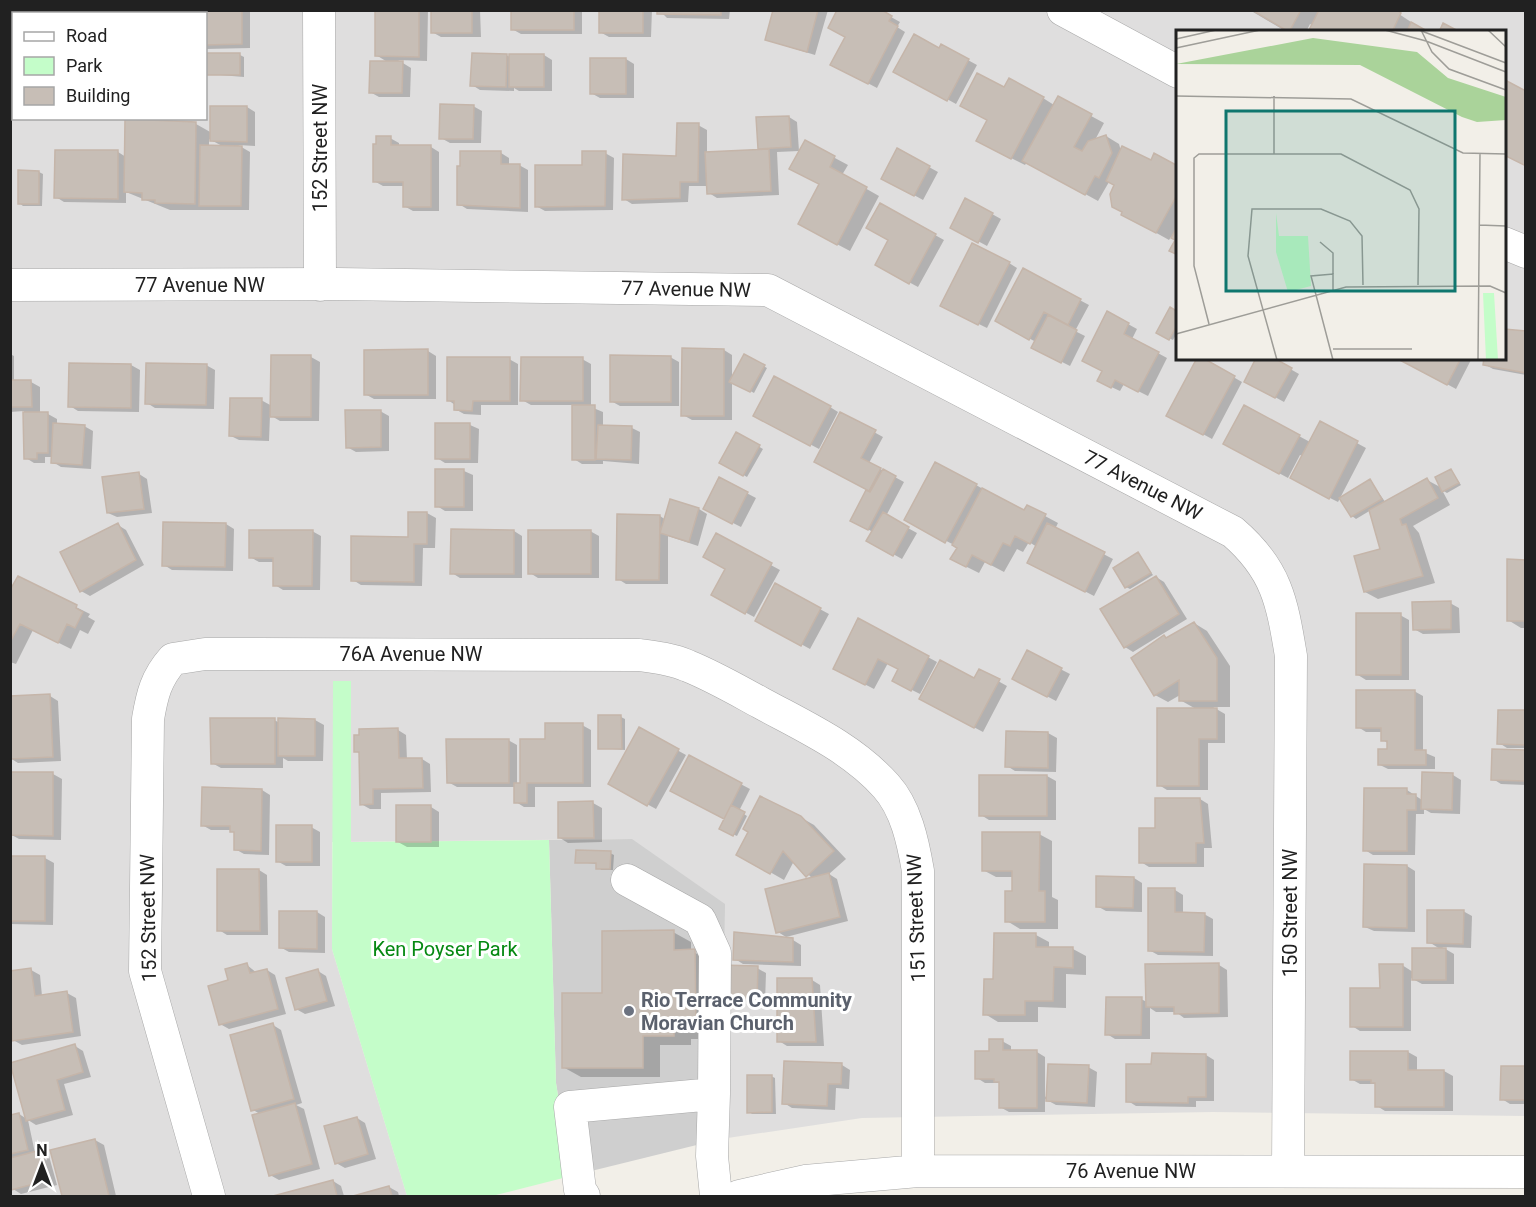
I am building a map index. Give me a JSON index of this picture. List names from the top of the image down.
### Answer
{
  "streets": {
    "street": [
      "152 Street NW",
      "77 Avenue NW",
      "76A Avenue NW",
      "150 Street NW",
      "151 Street NW",
      "76 Avenue NW"
    ]
  },
  "crossings": [
    ["152 Street NW", "77 Avenue NW"],
    ["152 Street NW", "76A Avenue NW"],
    ["77 Avenue NW", "150 Street NW"],
    ["76A Avenue NW", "151 Street NW"],
    ["150 Street NW", "76 Avenue NW"],
    ["151 Street NW", "76 Avenue NW"]
  ],
  "parks": ["Ken Poyser Park"],
  "places": ["Rio Terrace Community Moravian Church"],
  "legend": ["Road", "Park", "Building"],
  "north": "top"
}
